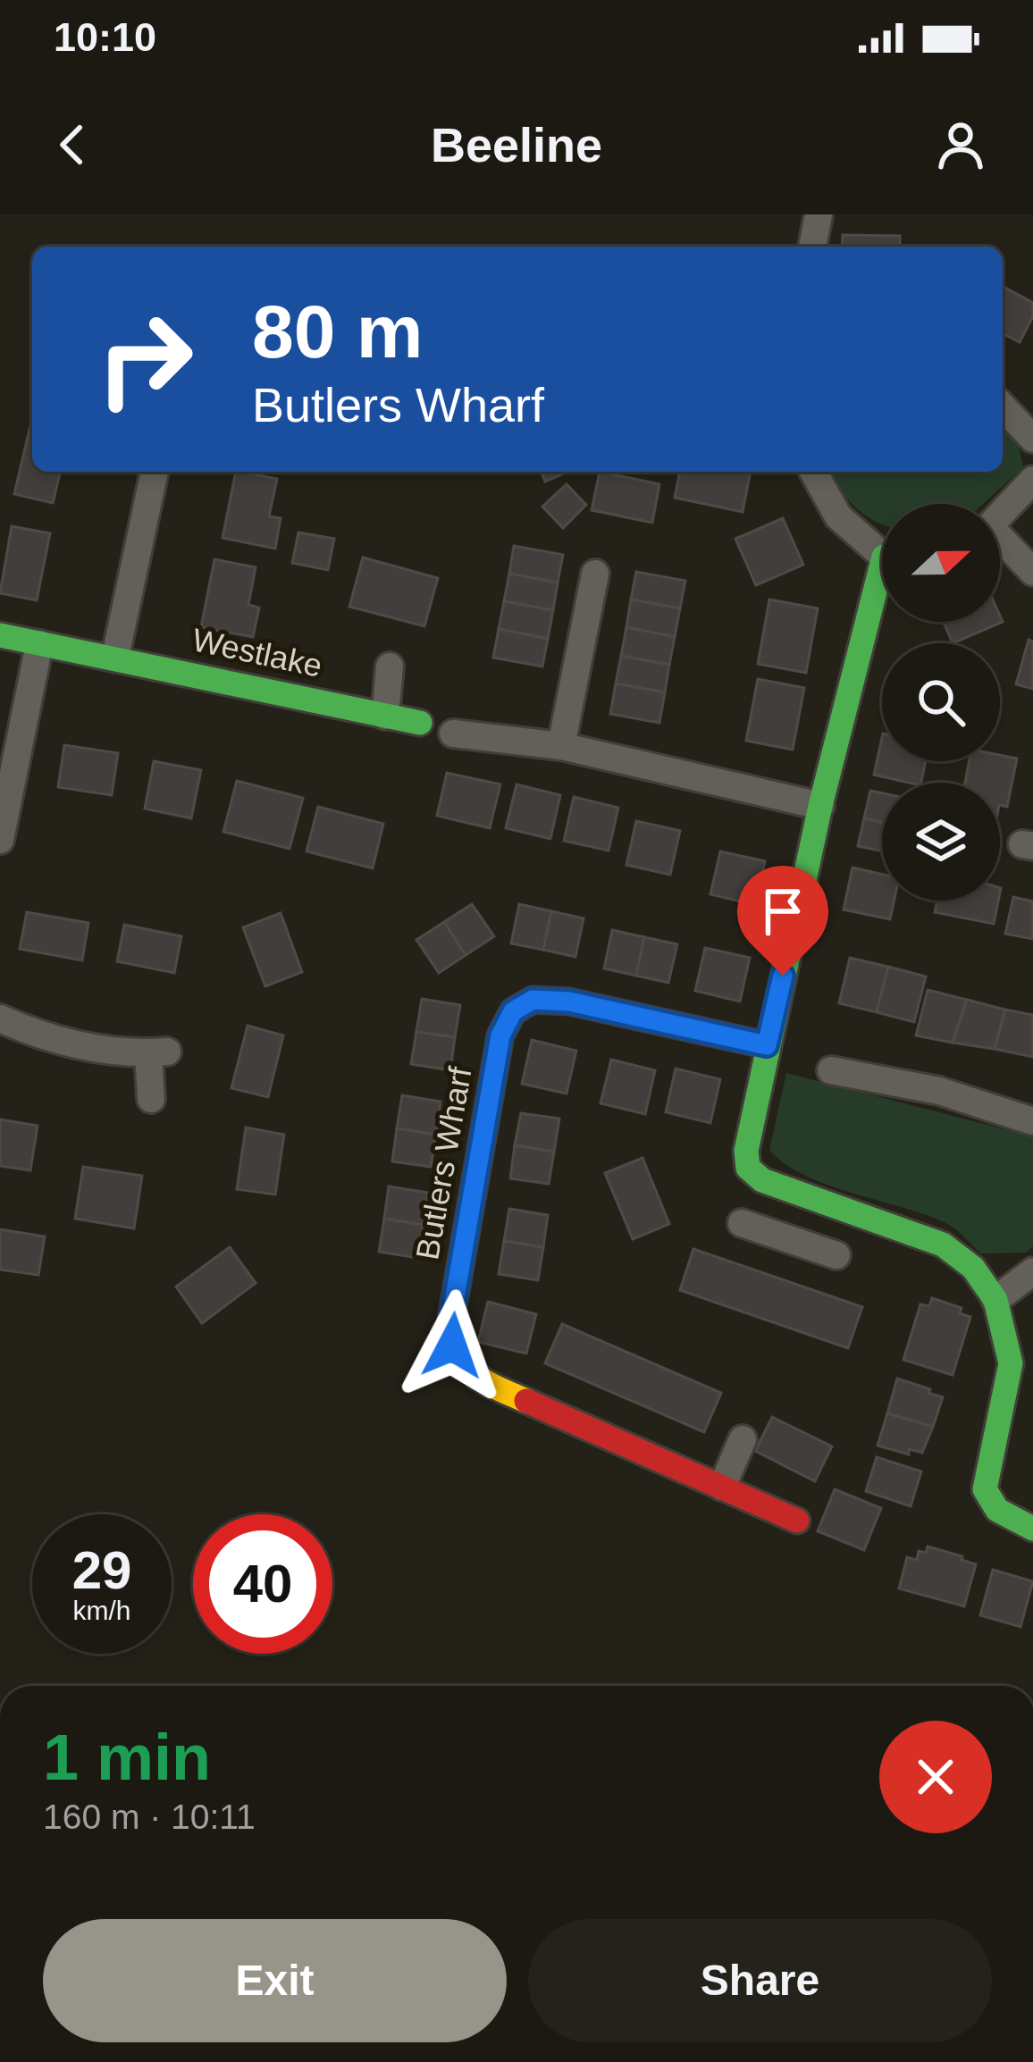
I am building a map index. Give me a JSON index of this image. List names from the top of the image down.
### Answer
{
  "streets": {
    "street": ["Westlake", "Butlers Wharf"]
  },
  "north": "right",
  "page": {
    "status": "10:10",
    "header": "Beeline",
    "turn": ["80 m", "Butlers Wharf"],
    "speed": "29 km/h",
    "limit": "40",
    "heading": ["1 min", "160 m · 10:11"],
    "buttons": ["Exit", "Share"]
  }
}
